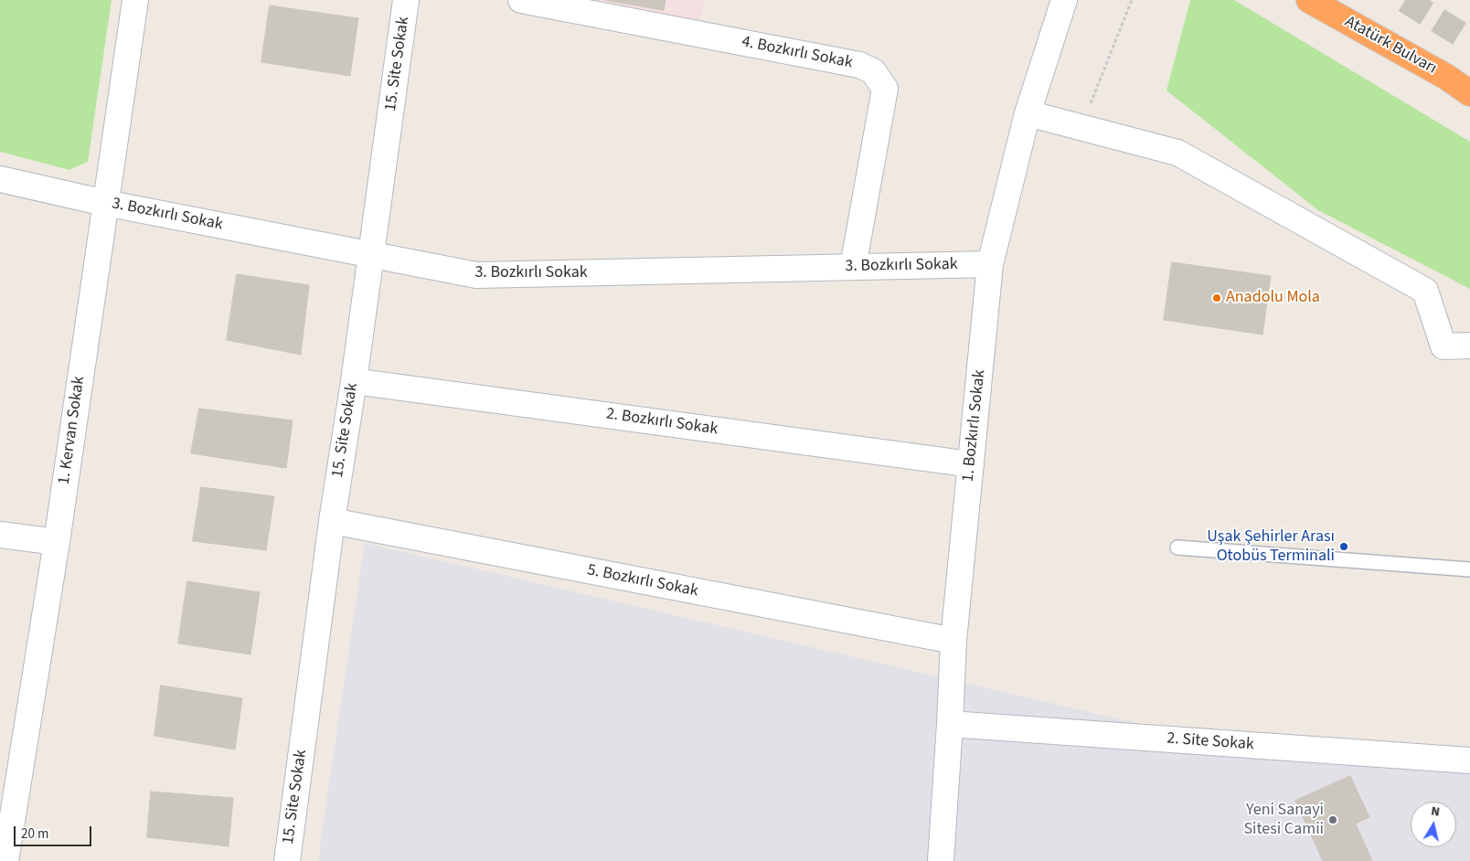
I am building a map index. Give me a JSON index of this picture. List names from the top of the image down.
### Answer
{
  "streets": {
    "highway": ["Atatürk Bulvarı"],
    "street": [
      "4. Bozkırlı Sokak",
      "15. Site Sokak",
      "3. Bozkırlı Sokak",
      "2. Bozkırlı Sokak",
      "1. Bozkırlı Sokak",
      "1. Kervan Sokak",
      "5. Bozkırlı Sokak",
      "2. Site Sokak"
    ]
  },
  "crossings": [
    ["4. Bozkırlı Sokak", "3. Bozkırlı Sokak"],
    ["15. Site Sokak", "3. Bozkırlı Sokak"],
    ["15. Site Sokak", "2. Bozkırlı Sokak"],
    ["15. Site Sokak", "5. Bozkırlı Sokak"],
    ["3. Bozkırlı Sokak", "1. Bozkırlı Sokak"],
    ["3. Bozkırlı Sokak", "1. Kervan Sokak"],
    ["2. Bozkırlı Sokak", "1. Bozkırlı Sokak"],
    ["1. Bozkırlı Sokak", "5. Bozkırlı Sokak"],
    ["1. Bozkırlı Sokak", "2. Site Sokak"]
  ],
  "places": ["Anadolu Mola", "Uşak Şehirler Arası Otobüs Terminali", "Yeni Sanayi Sitesi Camii"],
  "scale_bar": "20 m",
  "north": "top"
}
